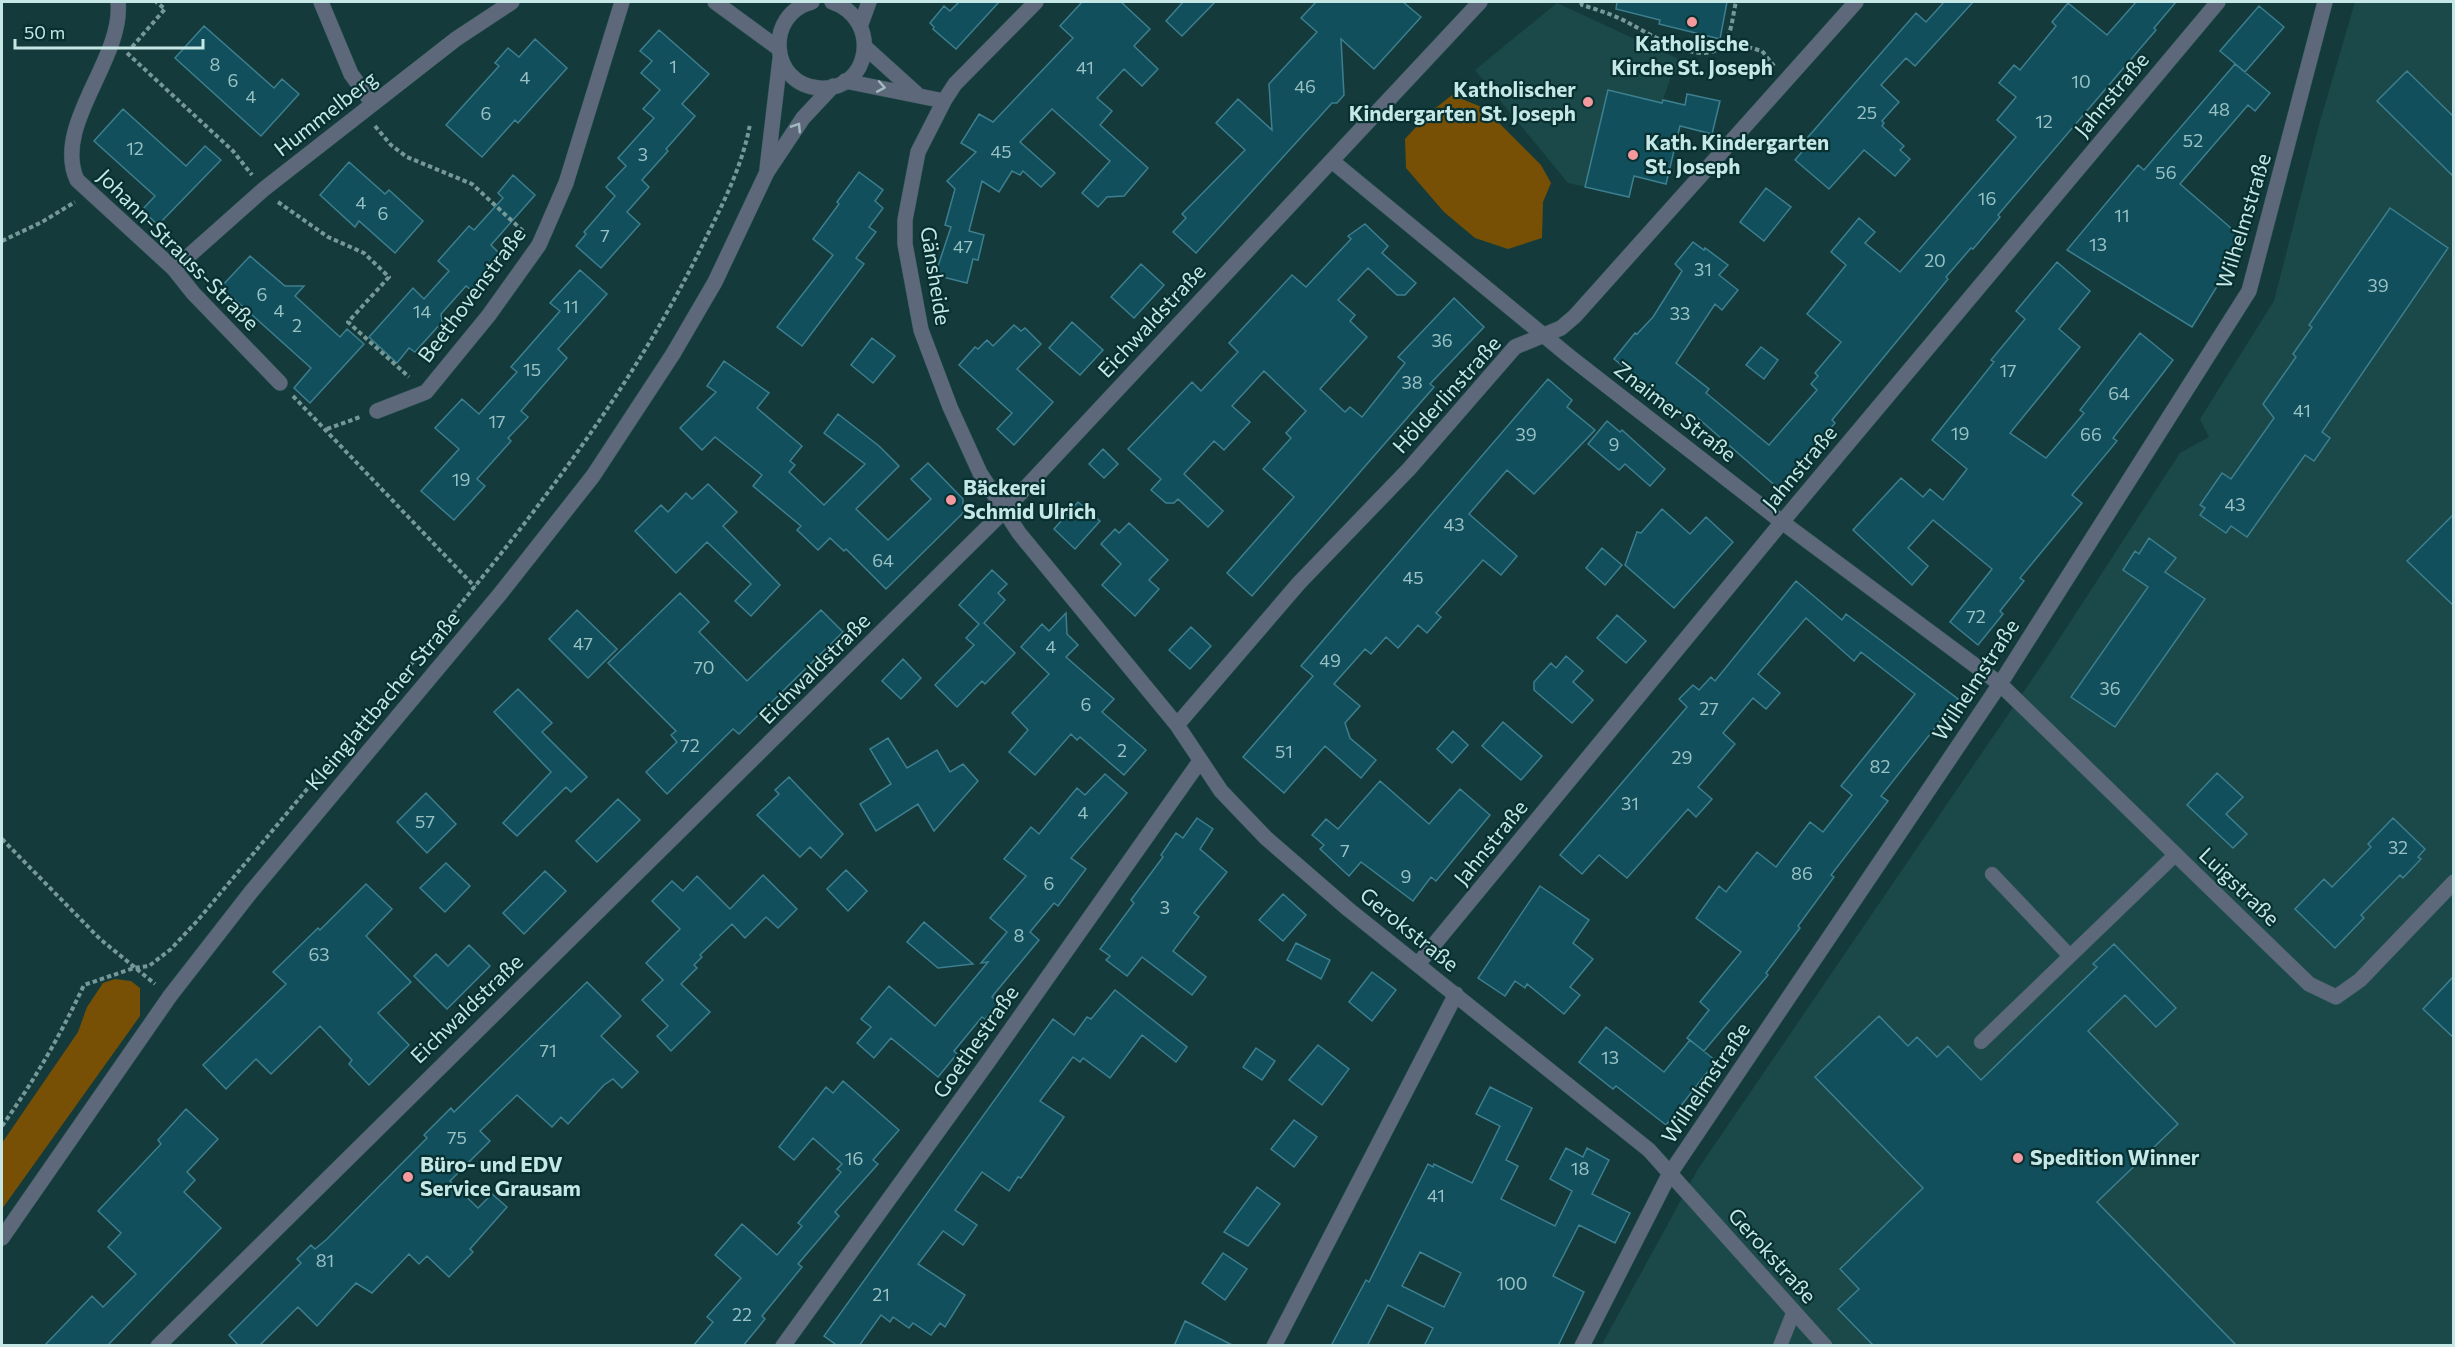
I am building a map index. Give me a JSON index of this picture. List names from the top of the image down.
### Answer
{
  "streets": {
    "street": [
      "Jahnstraße",
      "Hummelberg",
      "Wilhelmstraße",
      "Johann-Strauss-Straße",
      "Gänsheide",
      "Beethovenstraße",
      "Eichwaldstraße",
      "Hölderlinstraße",
      "Znaimer Straße",
      "Kleinglattbacher Straße",
      "Luigstraße",
      "Gerokstraße",
      "Goethestraße"
    ]
  },
  "crossings": [
    ["Jahnstraße", "Znaimer Straße"],
    ["Jahnstraße", "Gerokstraße"],
    ["Hummelberg", "Johann-Strauss-Straße"],
    ["Wilhelmstraße", "Znaimer Straße"],
    ["Wilhelmstraße", "Luigstraße"],
    ["Wilhelmstraße", "Gerokstraße"],
    ["Gänsheide", "Eichwaldstraße"],
    ["Gänsheide", "Gerokstraße"],
    ["Eichwaldstraße", "Znaimer Straße"],
    ["Eichwaldstraße", "Gerokstraße"],
    ["Hölderlinstraße", "Znaimer Straße"],
    ["Hölderlinstraße", "Gerokstraße"],
    ["Znaimer Straße", "Luigstraße"],
    ["Gerokstraße", "Goethestraße"]
  ],
  "places": [
    "Katholische Kirche St. Joseph",
    "Katholischer Kindergarten St. Joseph",
    "Kath. Kindergarten St. Joseph",
    "Bäckerei Schmid Ulrich",
    "Spedition Winner",
    "Büro- und EDV Service Grausam"
  ],
  "house_numbers": [
    "8",
    "1",
    "41",
    "4",
    "6",
    "10",
    "46",
    "4",
    "48",
    "25",
    "6",
    "12",
    "52",
    "12",
    "45",
    "3",
    "56",
    "16",
    "4",
    "6",
    "11",
    "7",
    "13",
    "47",
    "20",
    "31",
    "39",
    "6",
    "11",
    "4",
    "14",
    "33",
    "2",
    "36",
    "15",
    "17",
    "38",
    "64",
    "41",
    "17",
    "19",
    "39",
    "66",
    "9",
    "19",
    "43",
    "43",
    "64",
    "45",
    "72",
    "47",
    "4",
    "49",
    "70",
    "36",
    "6",
    "27",
    "72",
    "2",
    "51",
    "29",
    "82",
    "31",
    "4",
    "57",
    "32",
    "7",
    "86",
    "9",
    "6",
    "3",
    "8",
    "63",
    "71",
    "13",
    "75",
    "16",
    "18",
    "41",
    "81",
    "100",
    "21",
    "22"
  ],
  "scale_bar": "50 m"
}
